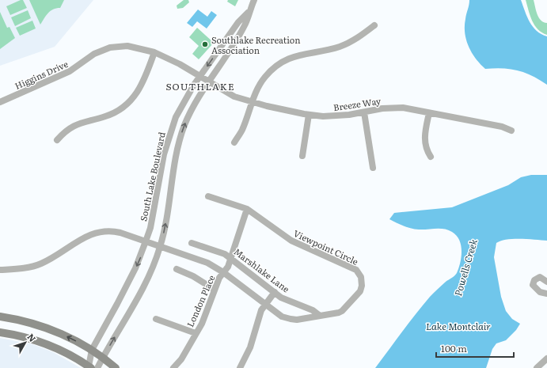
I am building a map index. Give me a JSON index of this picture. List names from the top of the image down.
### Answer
{
  "streets": {
    "street": [
      "Higgins Drive",
      "Breeze Way",
      "South Lake Boulevard",
      "Viewpoint Circle",
      "Marshlake Lane",
      "London Place"
    ]
  },
  "crossings": [
    ["Higgins Drive", "Breeze Way"],
    ["Higgins Drive", "South Lake Boulevard"],
    ["South Lake Boulevard", "Viewpoint Circle"],
    ["Viewpoint Circle", "Marshlake Lane"],
    ["Viewpoint Circle", "London Place"]
  ],
  "districts": ["SOUTHLAKE"],
  "water": ["Powells Creek", "Lake Montclair"],
  "places": ["Southlake Recreation Association"],
  "scale_bar": "100 m",
  "north": "top right"
}
